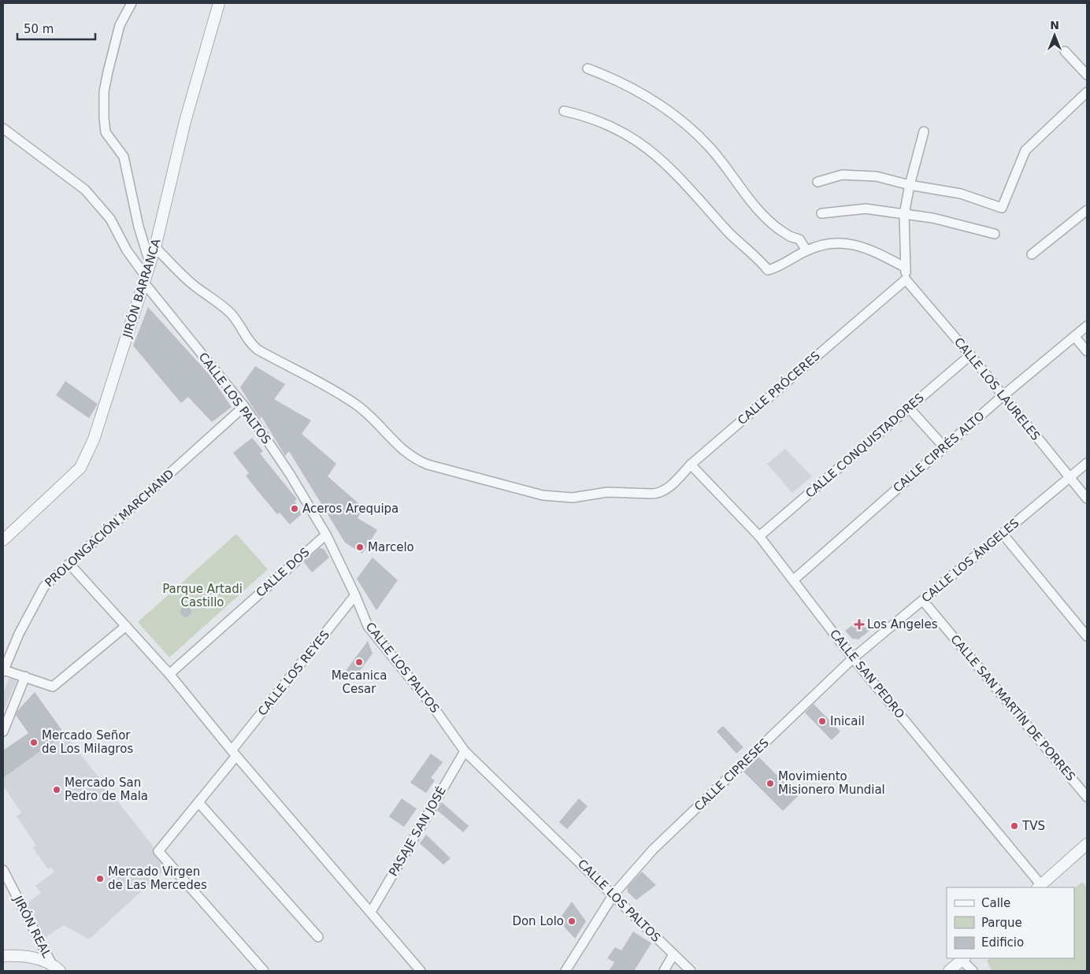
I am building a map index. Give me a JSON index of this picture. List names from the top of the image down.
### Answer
{
  "streets": {
    "street": [
      "JIRÓN BARRANCA",
      "CALLE PRÓCERES",
      "CALLE LOS LAURELES",
      "CALLE LOS PALTOS",
      "CALLE CONQUISTADORES",
      "CALLE CIPRÉS ALTO",
      "PROLONGACIÓN MARCHAND",
      "CALLE LOS ÁNGELES",
      "CALLE DOS",
      "CALLE LOS REYES",
      "CALLE SAN PEDRO",
      "CALLE SAN MARTÍN DE PORRES",
      "CALLE CIPRESES",
      "PASAJE SAN JOSÉ",
      "JIRÓN REAL"
    ]
  },
  "crossings": [
    ["JIRÓN BARRANCA", "CALLE PRÓCERES"],
    ["JIRÓN BARRANCA", "CALLE LOS PALTOS"],
    ["CALLE PRÓCERES", "CALLE LOS LAURELES"],
    ["CALLE PRÓCERES", "CALLE SAN PEDRO"],
    ["CALLE LOS LAURELES", "CALLE CONQUISTADORES"],
    ["CALLE LOS LAURELES", "CALLE CIPRÉS ALTO"],
    ["CALLE LOS LAURELES", "CALLE LOS ÁNGELES"],
    ["CALLE LOS PALTOS", "PROLONGACIÓN MARCHAND"],
    ["CALLE LOS PALTOS", "CALLE DOS"],
    ["CALLE LOS PALTOS", "CALLE LOS REYES"],
    ["CALLE LOS PALTOS", "CALLE CIPRESES"],
    ["CALLE LOS PALTOS", "PASAJE SAN JOSÉ"],
    ["CALLE CONQUISTADORES", "CALLE SAN PEDRO"],
    ["CALLE CIPRÉS ALTO", "CALLE SAN PEDRO"],
    ["CALLE LOS ÁNGELES", "CALLE SAN PEDRO"],
    ["CALLE LOS ÁNGELES", "CALLE SAN MARTÍN DE PORRES"],
    ["CALLE LOS ÁNGELES", "CALLE CIPRESES"],
    ["CALLE SAN PEDRO", "CALLE CIPRESES"]
  ],
  "parks": ["Parque Artadi Castillo"],
  "places": {
    "other": [
      "Aceros Arequipa",
      "Marcelo",
      "Mecanica Cesar",
      "Inicail",
      "Mercado Señor de Los Milagros",
      "Movimiento Misionero Mundial",
      "Mercado San Pedro de Mala",
      "TVS",
      "Mercado Virgen de Las Mercedes",
      "Don Lolo"
    ],
    "health": ["Los Angeles"]
  },
  "legend": ["Calle", "Parque", "Edificio"],
  "scale_bar": "50 m",
  "north": "top"
}
